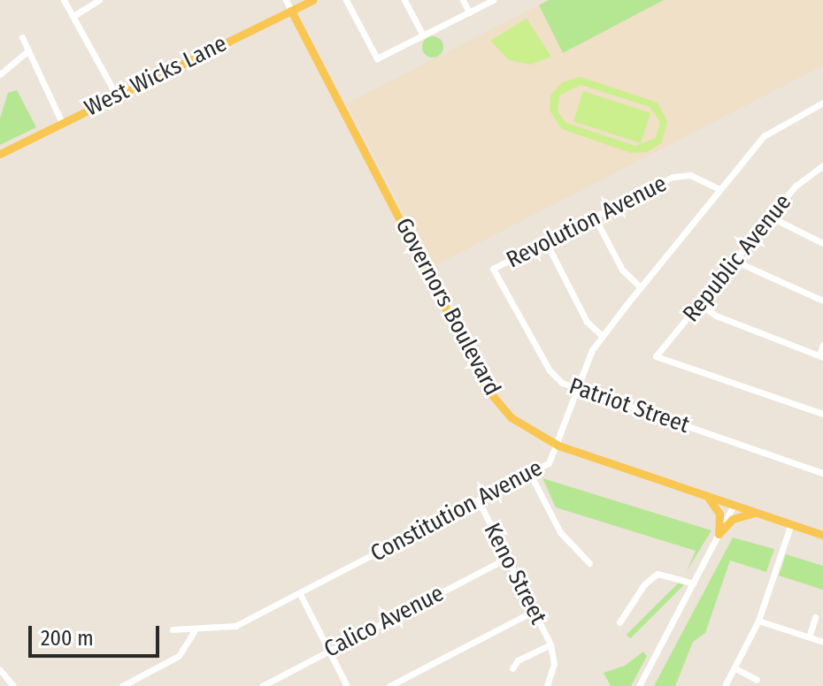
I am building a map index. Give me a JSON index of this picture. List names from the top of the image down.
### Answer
{
  "streets": {
    "main road": ["West Wicks Lane", "Governors Boulevard"],
    "street": [
      "Revolution Avenue",
      "Republic Avenue",
      "Patriot Street",
      "Constitution Avenue",
      "Keno Street",
      "Calico Avenue"
    ]
  },
  "crossings": [
    ["West Wicks Lane", "Governors Boulevard"],
    ["Revolution Avenue", "Patriot Street"],
    ["Revolution Avenue", "Constitution Avenue"],
    ["Governors Boulevard", "Constitution Avenue"],
    ["Patriot Street", "Constitution Avenue"],
    ["Constitution Avenue", "Keno Street"],
    ["Keno Street", "Calico Avenue"]
  ],
  "scale_bar": "200 m"
}
